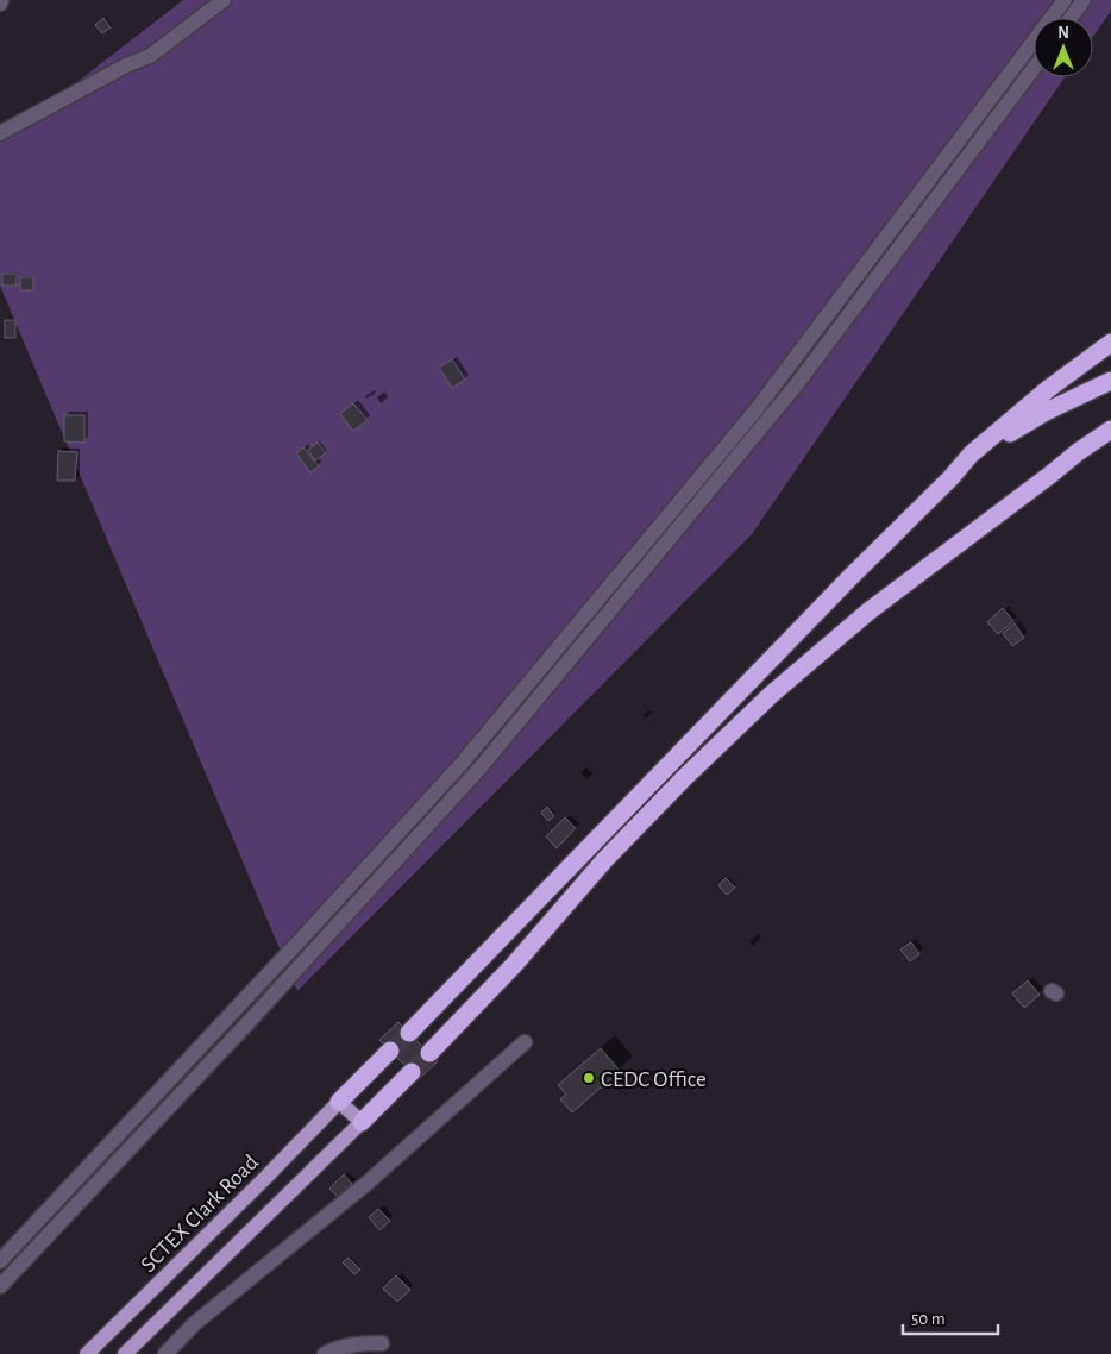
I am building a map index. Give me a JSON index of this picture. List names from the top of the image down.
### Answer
{
  "streets": {
    "main road": ["SCTEX Clark Road"]
  },
  "places": ["CEDC Office"],
  "scale_bar": "50 m",
  "north": "top"
}
